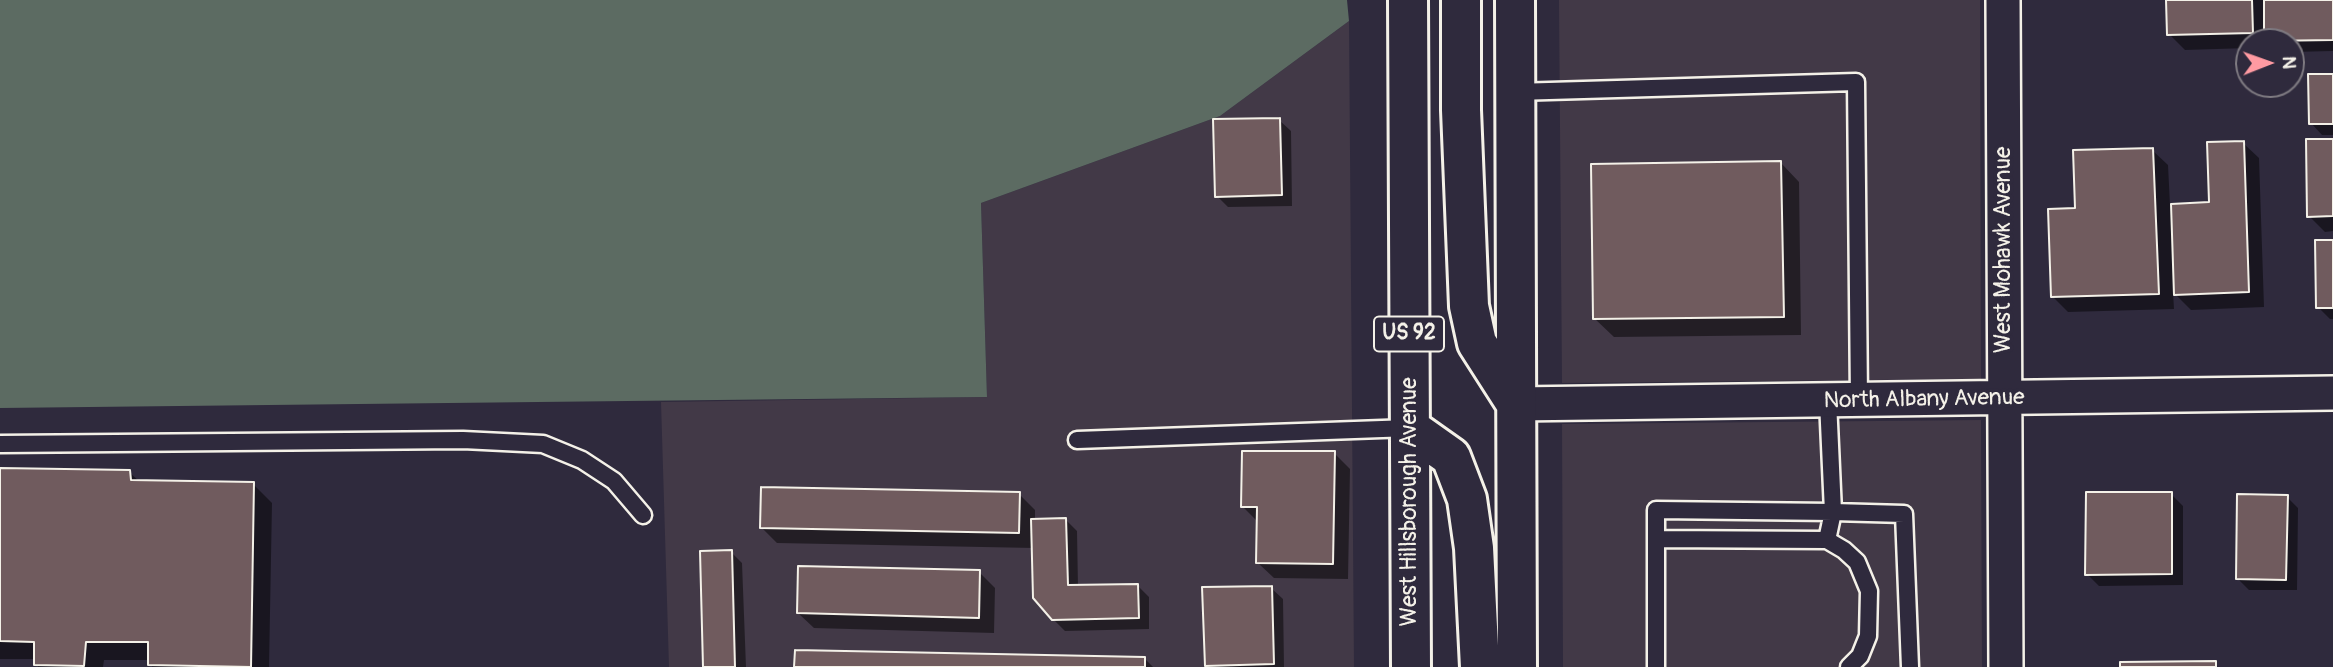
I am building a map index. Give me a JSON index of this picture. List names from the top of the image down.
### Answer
{
  "streets": {
    "main road": ["US 92", "West Hillsborough Avenue"],
    "street": ["West Mohawk Avenue", "North Albany Avenue"]
  },
  "crossings": [
    ["West Mohawk Avenue", "North Albany Avenue"]
  ],
  "north": "right"
}
